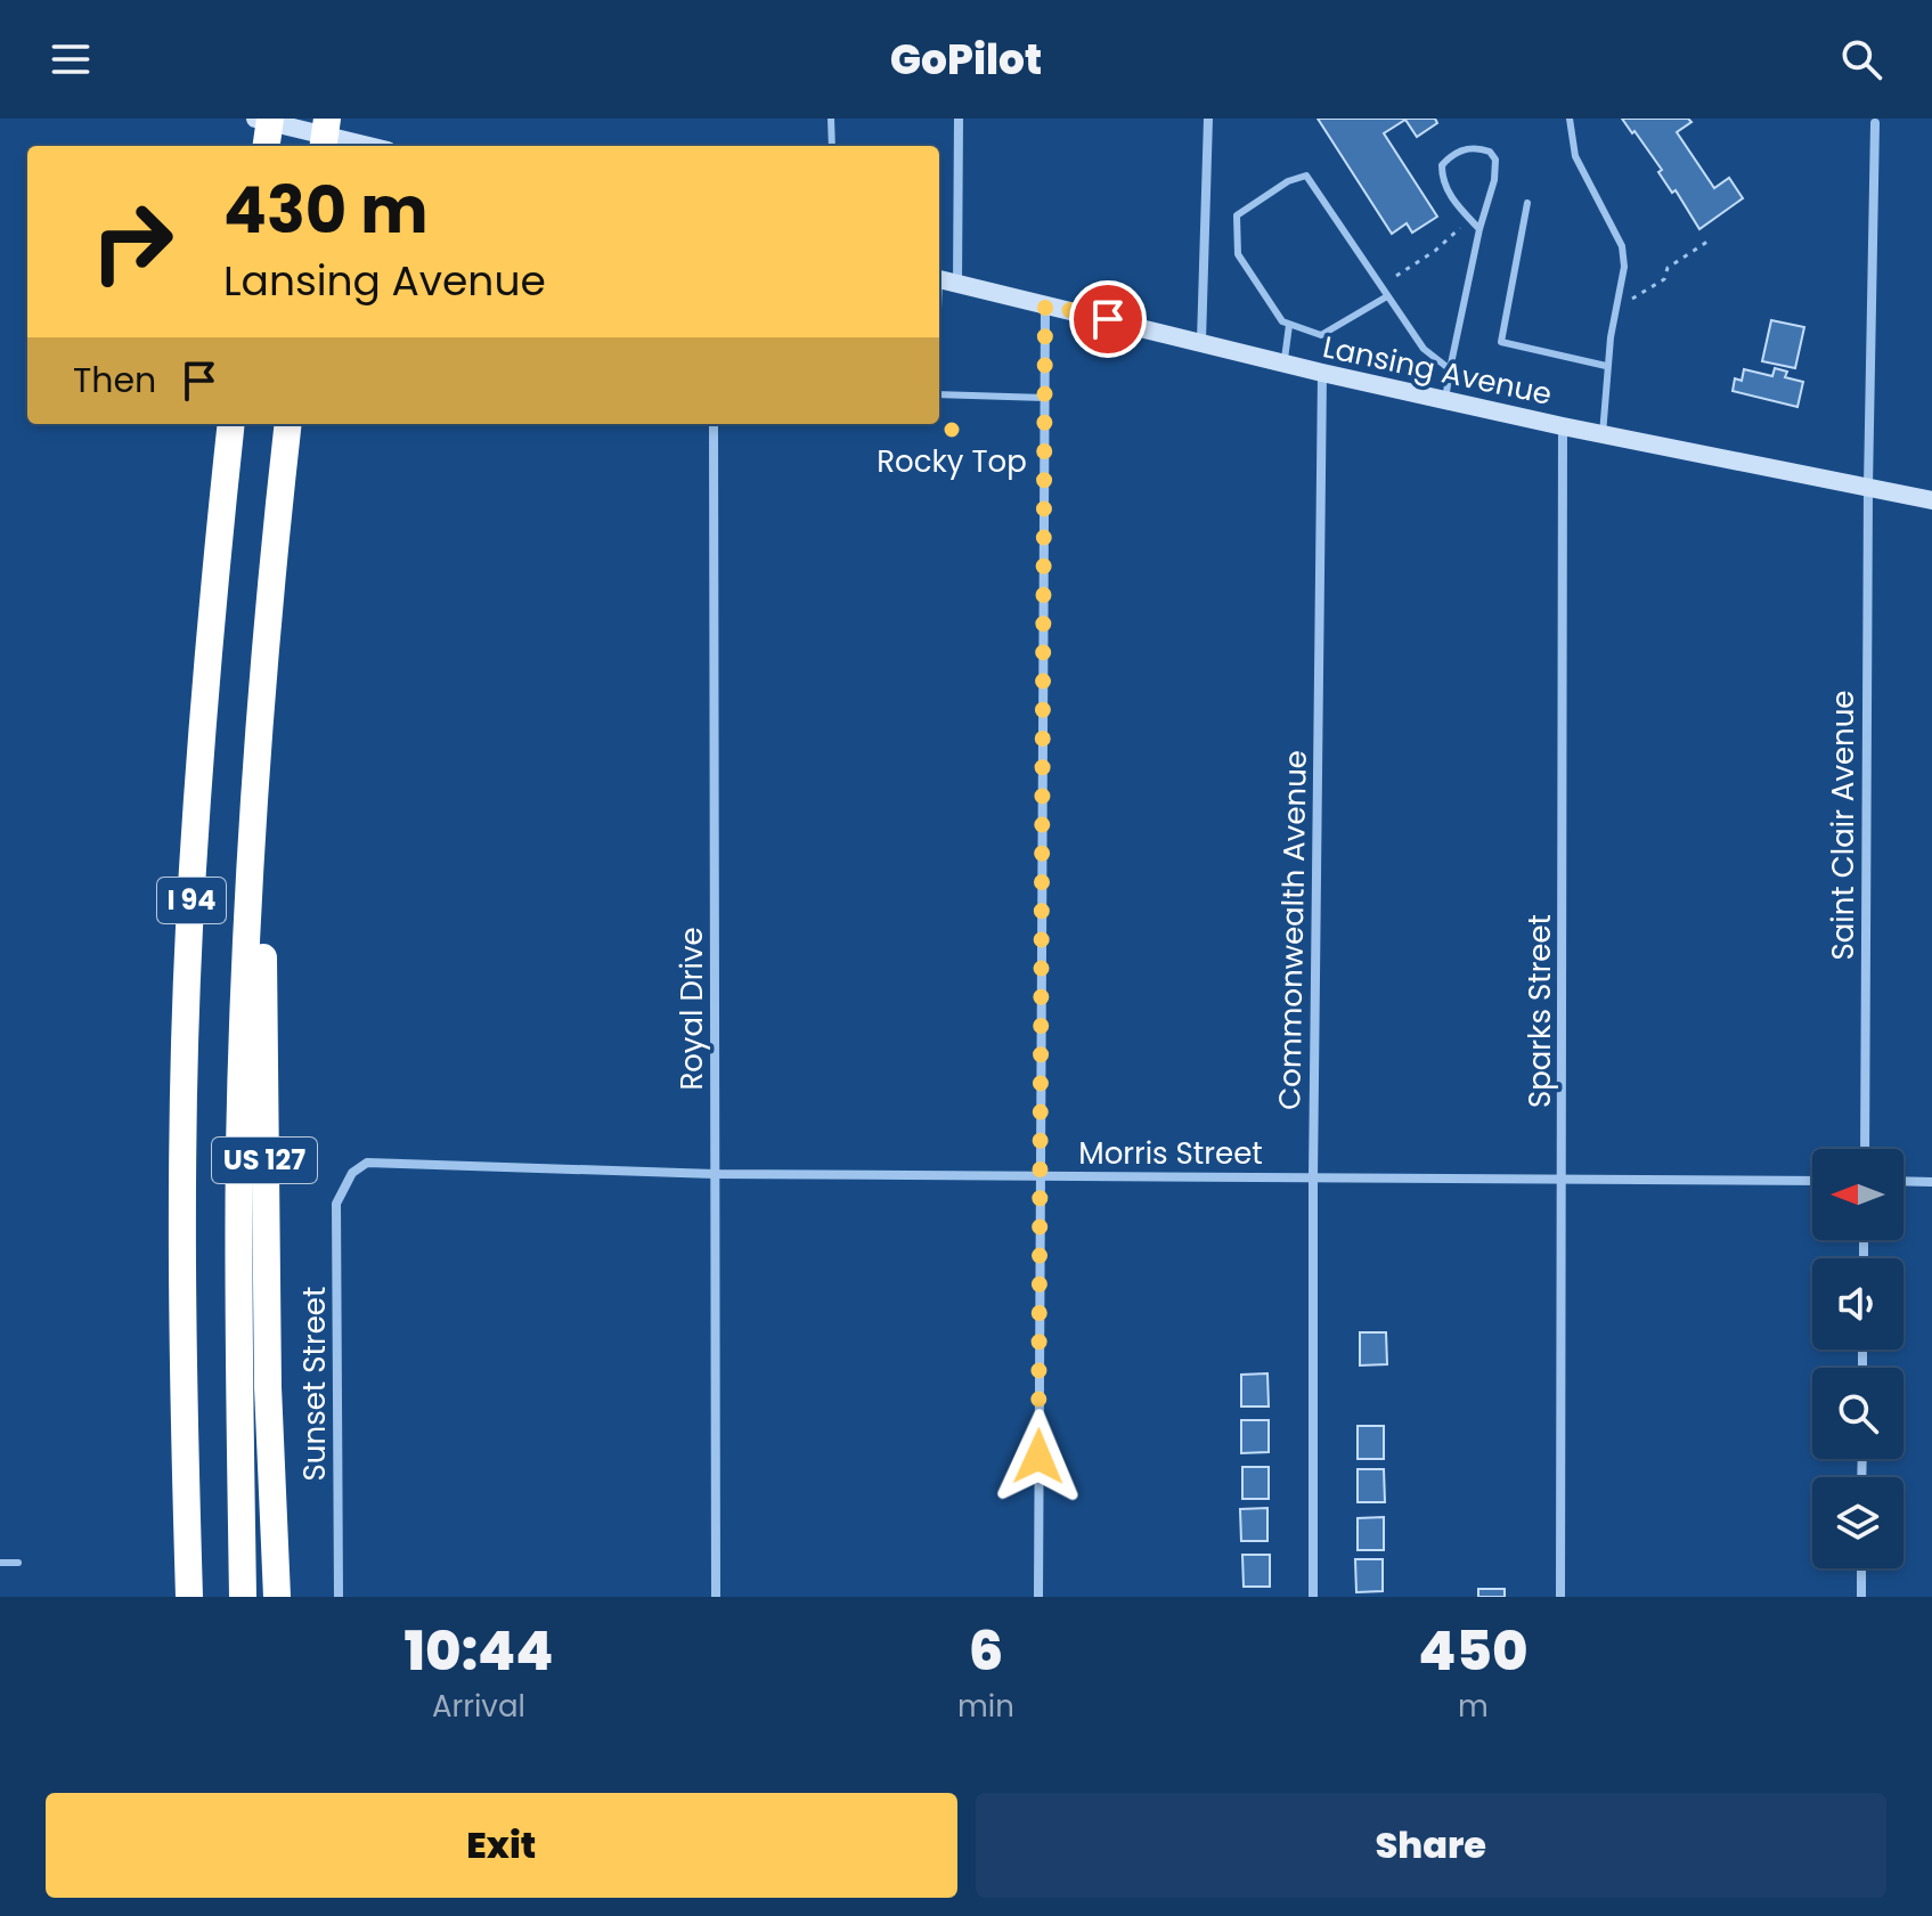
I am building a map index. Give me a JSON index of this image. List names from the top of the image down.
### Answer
{
  "streets": {
    "highway": ["I 94", "US 127"],
    "main road": ["Lansing Avenue"],
    "street": [
      "Saint Clair Avenue",
      "Commonwealth Avenue",
      "Royal Drive",
      "Sparks Street",
      "Morris Street",
      "Sunset Street"
    ]
  },
  "crossings": [
    ["Lansing Avenue", "Saint Clair Avenue"],
    ["Lansing Avenue", "Commonwealth Avenue"],
    ["Lansing Avenue", "Sparks Street"],
    ["I 94", "US 127"],
    ["Commonwealth Avenue", "Morris Street"],
    ["Royal Drive", "Morris Street"],
    ["Sparks Street", "Morris Street"],
    ["Morris Street", "Sunset Street"]
  ],
  "places": ["Rocky Top"],
  "north": "left",
  "page": {
    "header": "GoPilot",
    "turn": ["430 m", "Lansing Avenue"],
    "then": "Then",
    "eta": [
      "10:44",
      "Arrival",
      "6",
      "min",
      "450",
      "m"
    ],
    "buttons": ["Exit", "Share"]
  }
}
